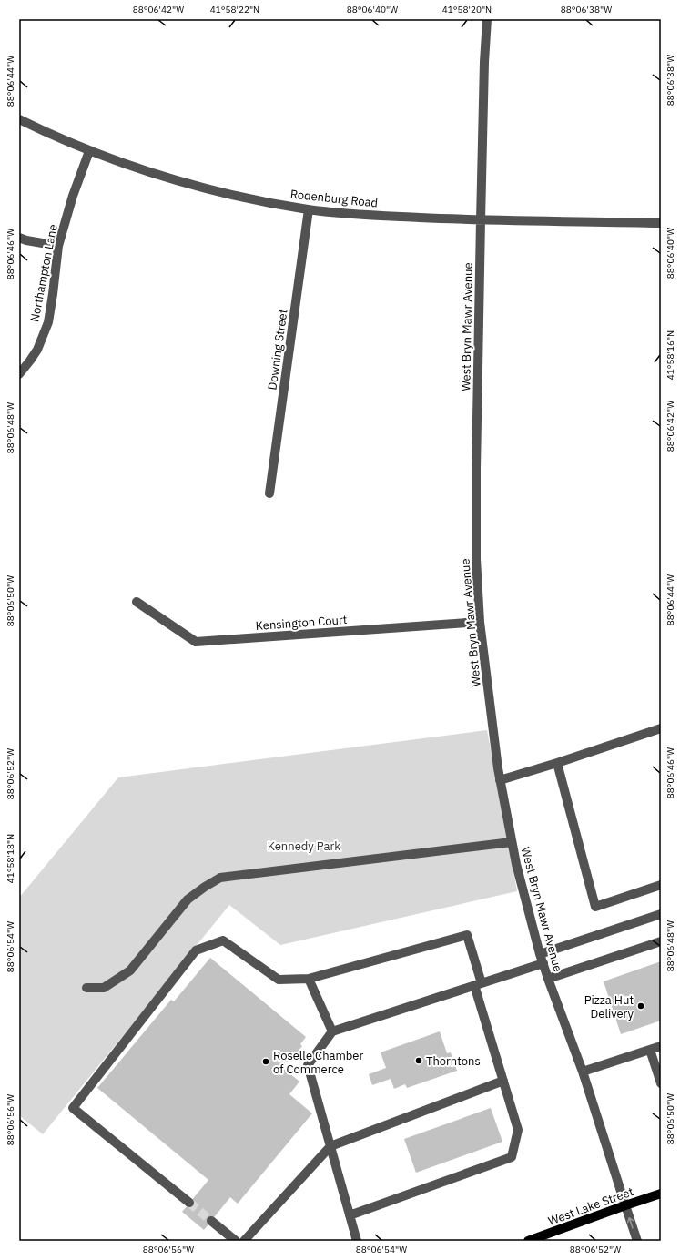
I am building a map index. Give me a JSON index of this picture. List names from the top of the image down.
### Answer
{
  "streets": {
    "main road": ["West Lake Street"],
    "street": [
      "Rodenburg Road",
      "Northampton Lane",
      "West Bryn Mawr Avenue",
      "Downing Street",
      "Kensington Court"
    ]
  },
  "crossings": [
    ["Rodenburg Road", "Northampton Lane"],
    ["Rodenburg Road", "West Bryn Mawr Avenue"],
    ["Rodenburg Road", "Downing Street"],
    ["West Bryn Mawr Avenue", "Kensington Court"],
    ["West Bryn Mawr Avenue", "West Lake Street"]
  ],
  "parks": ["Kennedy Park"],
  "places": ["Pizza Hut Delivery", "Thorntons", "Roselle Chamber of Commerce"],
  "coordinates": [
    "88°06'42\"W",
    "41°58'22\"N",
    "88°06'40\"W",
    "41°58'20\"N",
    "88°06'38\"W",
    "88°06'44\"W",
    "88°06'46\"W",
    "41°58'16\"N",
    "88°06'48\"W",
    "88°06'50\"W",
    "88°06'52\"W",
    "41°58'18\"N",
    "88°06'54\"W",
    "88°06'56\"W"
  ]
}
